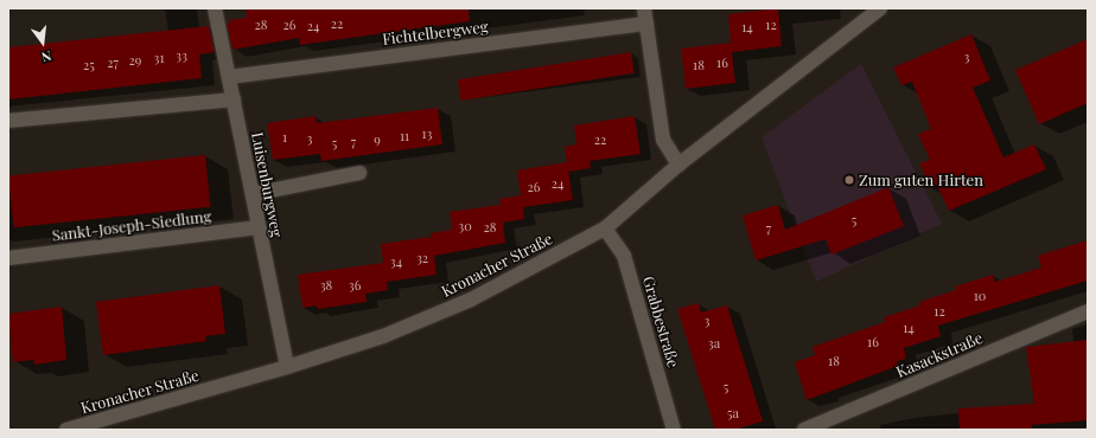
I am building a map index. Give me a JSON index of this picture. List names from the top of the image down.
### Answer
{
  "streets": {
    "street": [
      "Fichtelbergweg",
      "Luisenburgweg",
      "Sankt-Joseph-Siedlung",
      "Kronacher Straße",
      "Grabbestraße",
      "Kasackstraße"
    ]
  },
  "crossings": [
    ["Fichtelbergweg", "Luisenburgweg"],
    ["Luisenburgweg", "Sankt-Joseph-Siedlung"],
    ["Luisenburgweg", "Kronacher Straße"],
    ["Kronacher Straße", "Grabbestraße"]
  ],
  "places": ["Zum guten Hirten"],
  "house_numbers": [
    "22",
    "28",
    "26",
    "12",
    "24",
    "14",
    "33",
    "3",
    "31",
    "29",
    "27",
    "16",
    "25",
    "18",
    "13",
    "11",
    "1",
    "3",
    "9",
    "22",
    "7",
    "5",
    "24",
    "26",
    "5",
    "30",
    "28",
    "7",
    "32",
    "34",
    "38",
    "36",
    "10",
    "12",
    "3",
    "14",
    "16",
    "3a",
    "18",
    "5",
    "5a"
  ],
  "north": "bottom"
}
